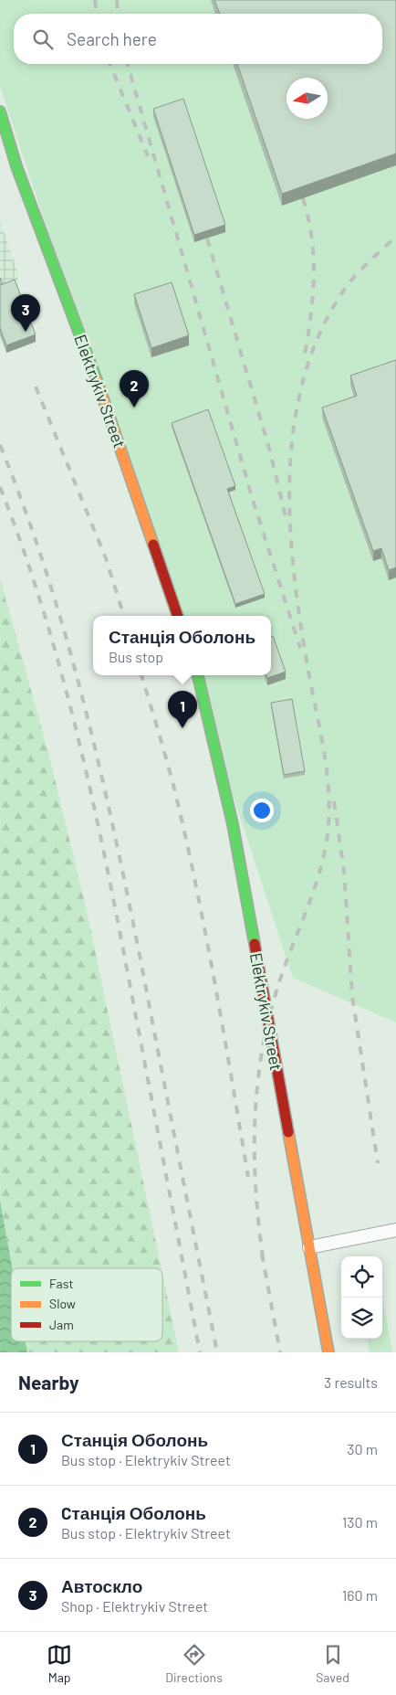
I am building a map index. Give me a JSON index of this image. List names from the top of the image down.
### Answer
{
  "streets": {
    "street": ["Elektrykiv Street"]
  },
  "legend": ["Fast", "Slow", "Jam"],
  "north": "left",
  "page": {
    "search": "Search here",
    "pins": ["3", "2", "1"],
    "popup": ["Станція Оболонь", "Bus stop"],
    "heading": ["Nearby", "3 results"],
    "list": [
      {
        "mark": "1",
        "name": "Станція Оболонь",
        "note": "Bus stop · Elektrykiv Street",
        "value": "30 m"
      },
      {
        "mark": "2",
        "name": "Cтанція Оболонь",
        "note": "Bus stop · Elektrykiv Street",
        "value": "130 m"
      },
      {
        "mark": "3",
        "name": "Автоскло",
        "note": "Shop · Elektrykiv Street",
        "value": "160 m"
      }
    ],
    "nav": ["Map", "Directions", "Saved"]
  }
}
